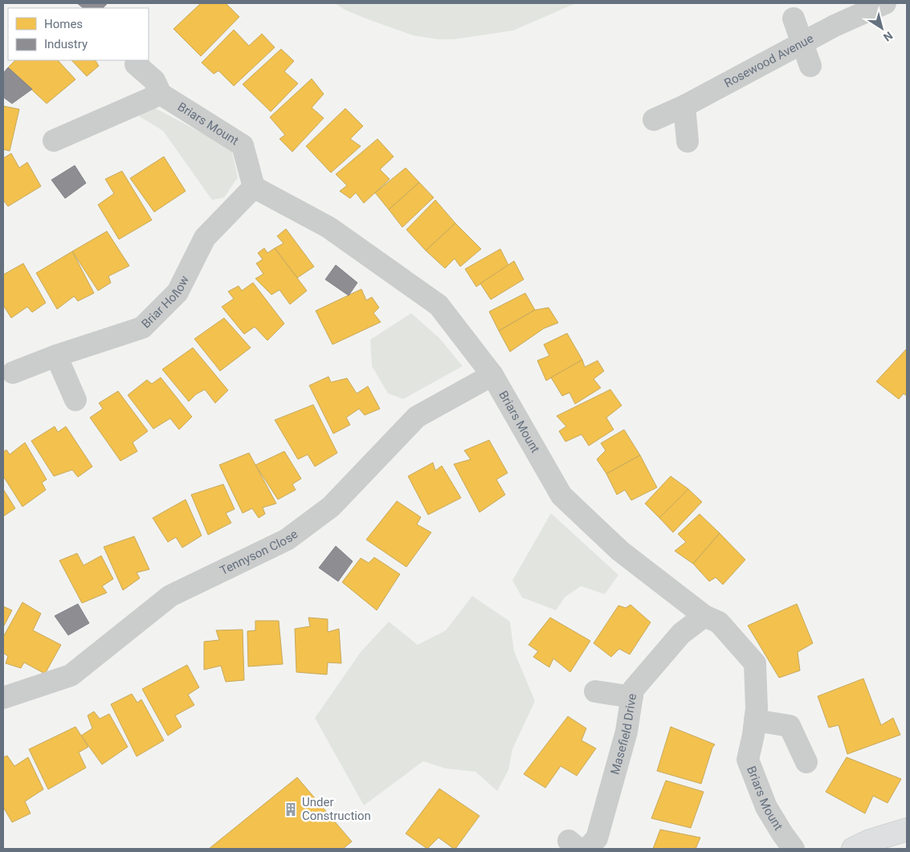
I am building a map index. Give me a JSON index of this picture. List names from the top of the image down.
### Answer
{
  "streets": {
    "street": [
      "Rosewood Avenue",
      "Briars Mount",
      "Briar Hollow",
      "Tennyson Close",
      "Masefield Drive"
    ]
  },
  "crossings": [
    ["Briars Mount", "Briar Hollow"],
    ["Briars Mount", "Tennyson Close"],
    ["Briars Mount", "Masefield Drive"]
  ],
  "places": {
    "building": ["Under Construction"]
  },
  "legend": ["Homes", "Industry"],
  "north": "bottom right"
}
